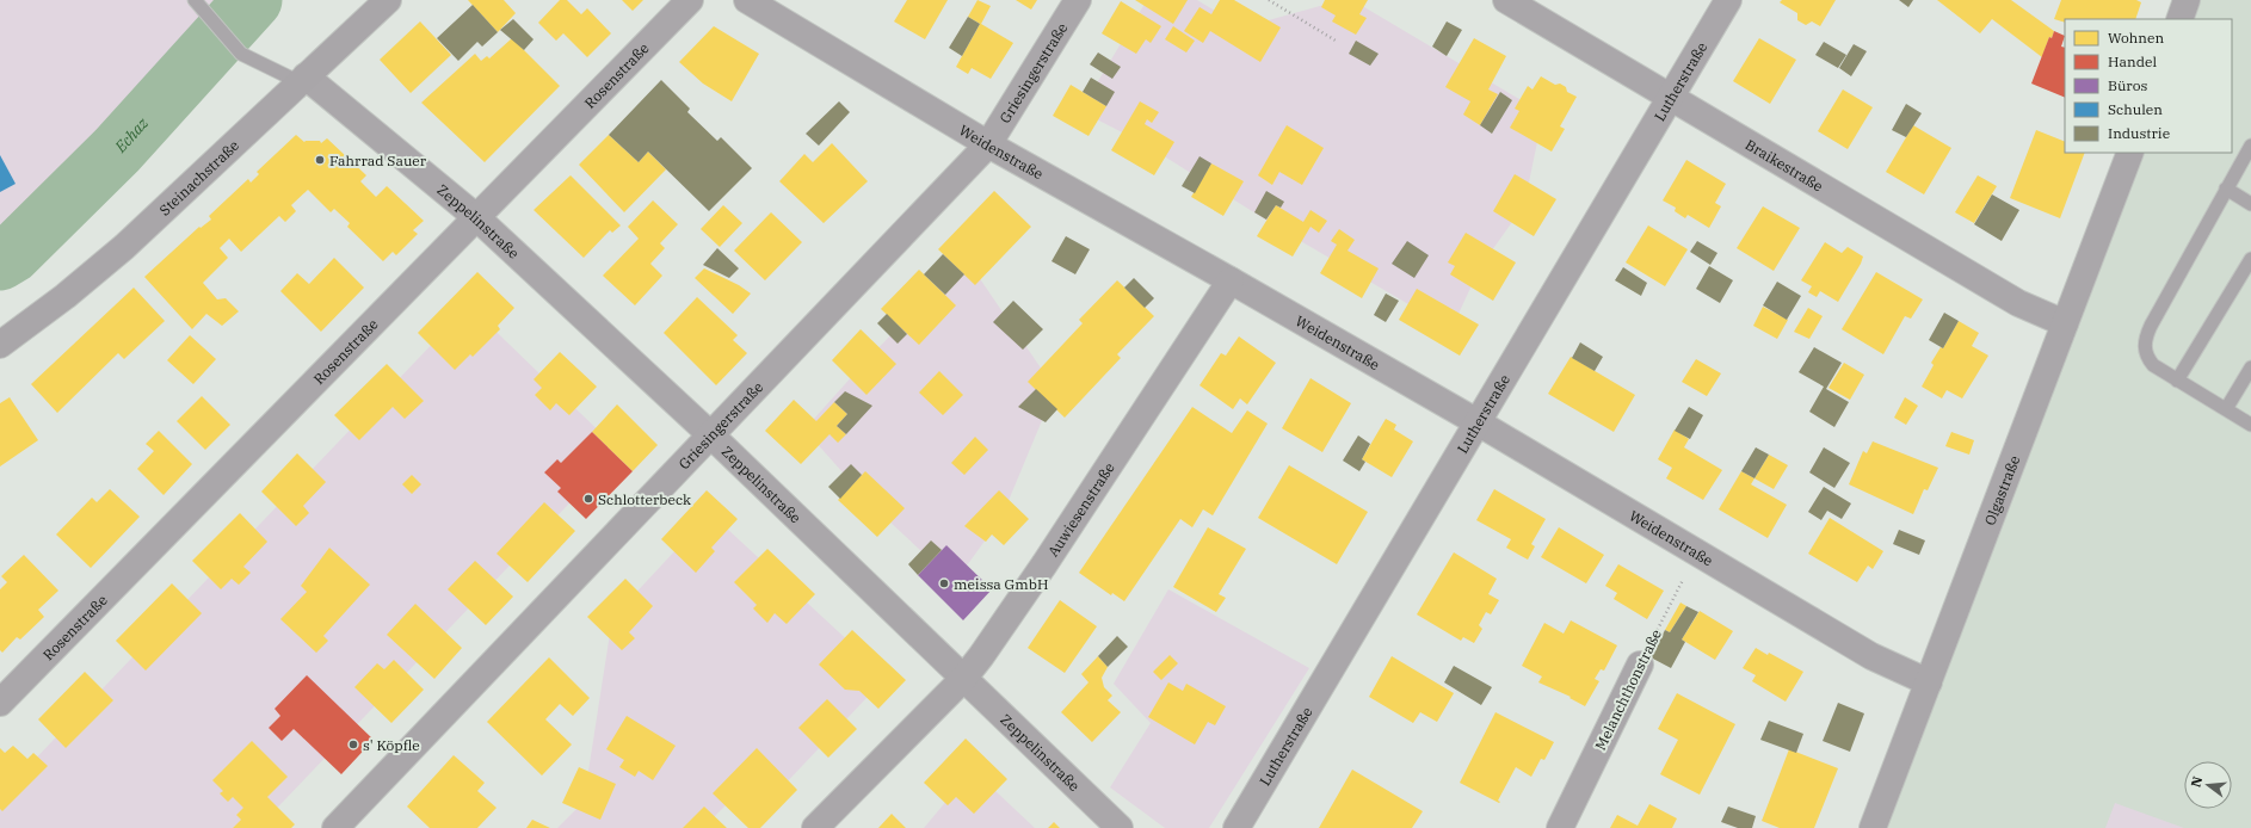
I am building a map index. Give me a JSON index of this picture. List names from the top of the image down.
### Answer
{
  "streets": {
    "main road": ["Steinachstraße"],
    "street": [
      "Griesingerstraße",
      "Rosenstraße",
      "Lutherstraße",
      "Weidenstraße",
      "Braikestraße",
      "Zeppelinstraße",
      "Olgastraße",
      "Auwiesenstraße",
      "Melanchthonstraße"
    ]
  },
  "crossings": [
    ["Griesingerstraße", "Weidenstraße"],
    ["Griesingerstraße", "Zeppelinstraße"],
    ["Rosenstraße", "Zeppelinstraße"],
    ["Lutherstraße", "Weidenstraße"],
    ["Lutherstraße", "Braikestraße"],
    ["Weidenstraße", "Olgastraße"],
    ["Weidenstraße", "Auwiesenstraße"],
    ["Weidenstraße", "Melanchthonstraße"],
    ["Braikestraße", "Olgastraße"],
    ["Steinachstraße", "Zeppelinstraße"],
    ["Zeppelinstraße", "Auwiesenstraße"]
  ],
  "water": ["Echaz"],
  "places": [
    "Fahrrad Sauer",
    "Schlotterbeck",
    "meissa GmbH",
    "s' Köpfle"
  ],
  "legend": [
    "Wohnen",
    "Handel",
    "Büros",
    "Schulen",
    "Industrie"
  ],
  "north": "left"
}
